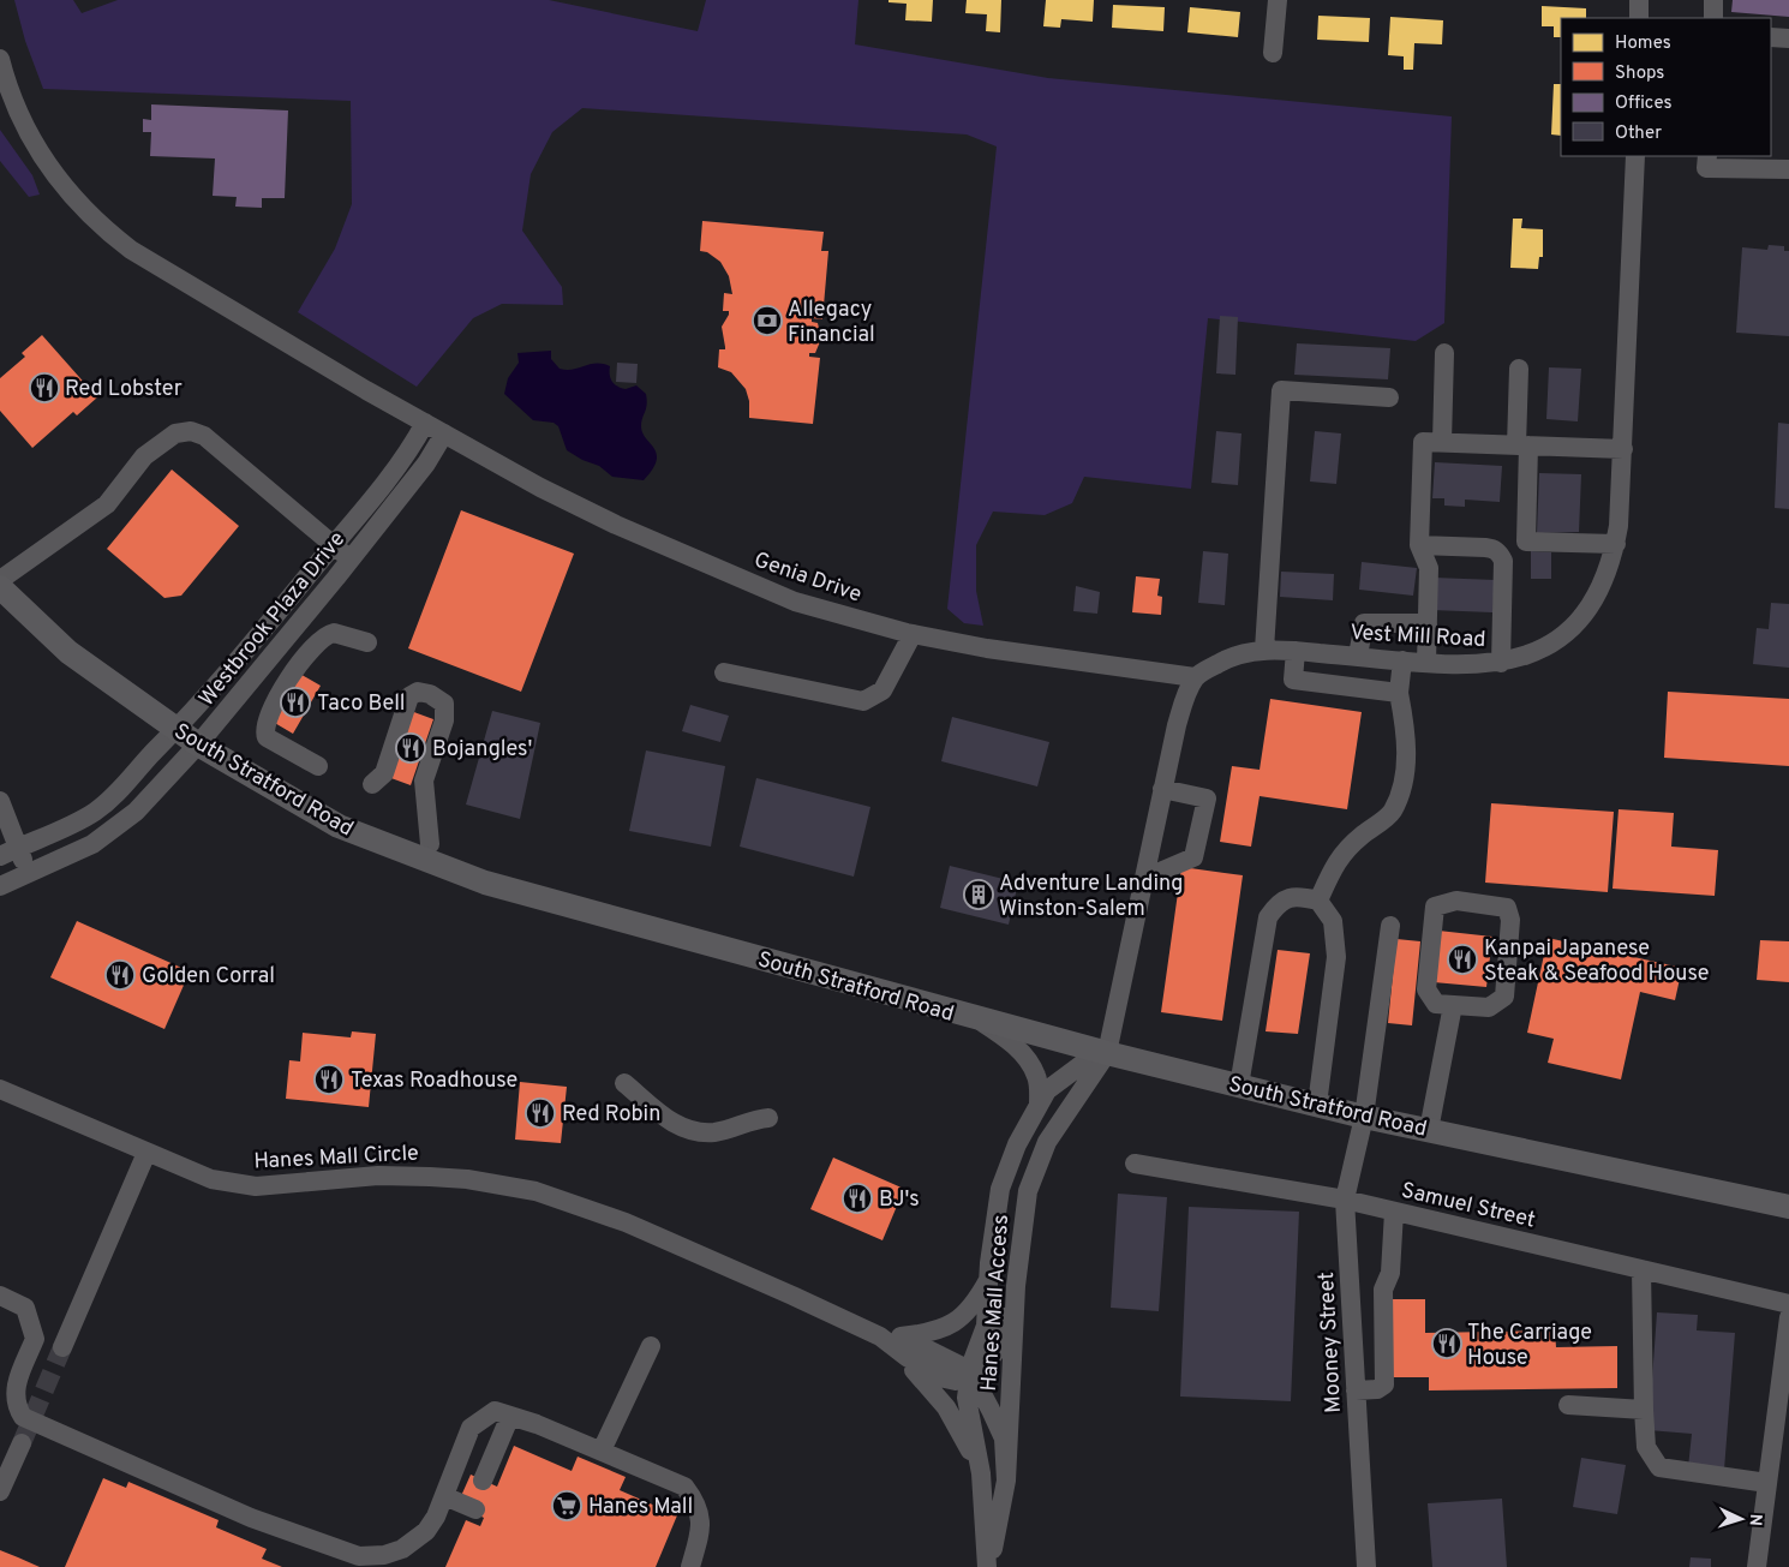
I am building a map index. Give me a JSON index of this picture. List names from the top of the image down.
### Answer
{
  "streets": {
    "main road": ["South Stratford Road"],
    "street": [
      "Genia Drive",
      "Westbrook Plaza Drive",
      "Vest Mill Road",
      "Hanes Mall Circle",
      "Samuel Street",
      "Hanes Mall Access",
      "Mooney Street"
    ]
  },
  "crossings": [
    ["Genia Drive", "Westbrook Plaza Drive"],
    ["Genia Drive", "Vest Mill Road"],
    ["Westbrook Plaza Drive", "South Stratford Road"],
    ["South Stratford Road", "Hanes Mall Access"],
    ["South Stratford Road", "Mooney Street"],
    ["Hanes Mall Circle", "Hanes Mall Access"],
    ["Samuel Street", "Mooney Street"]
  ],
  "places": {
    "bank": ["Allegacy Financial"],
    "restaurant": [
      "Red Lobster",
      "Taco Bell",
      "Bojangles'",
      "Kanpai Japanese Steak & Seafood House",
      "Golden Corral",
      "Texas Roadhouse",
      "Red Robin",
      "BJ's",
      "The Carriage House"
    ],
    "building": ["Adventure Landing Winston-Salem"],
    "supermarket": ["Hanes Mall"]
  },
  "legend": [
    "Homes",
    "Shops",
    "Offices",
    "Other"
  ],
  "north": "right"
}
